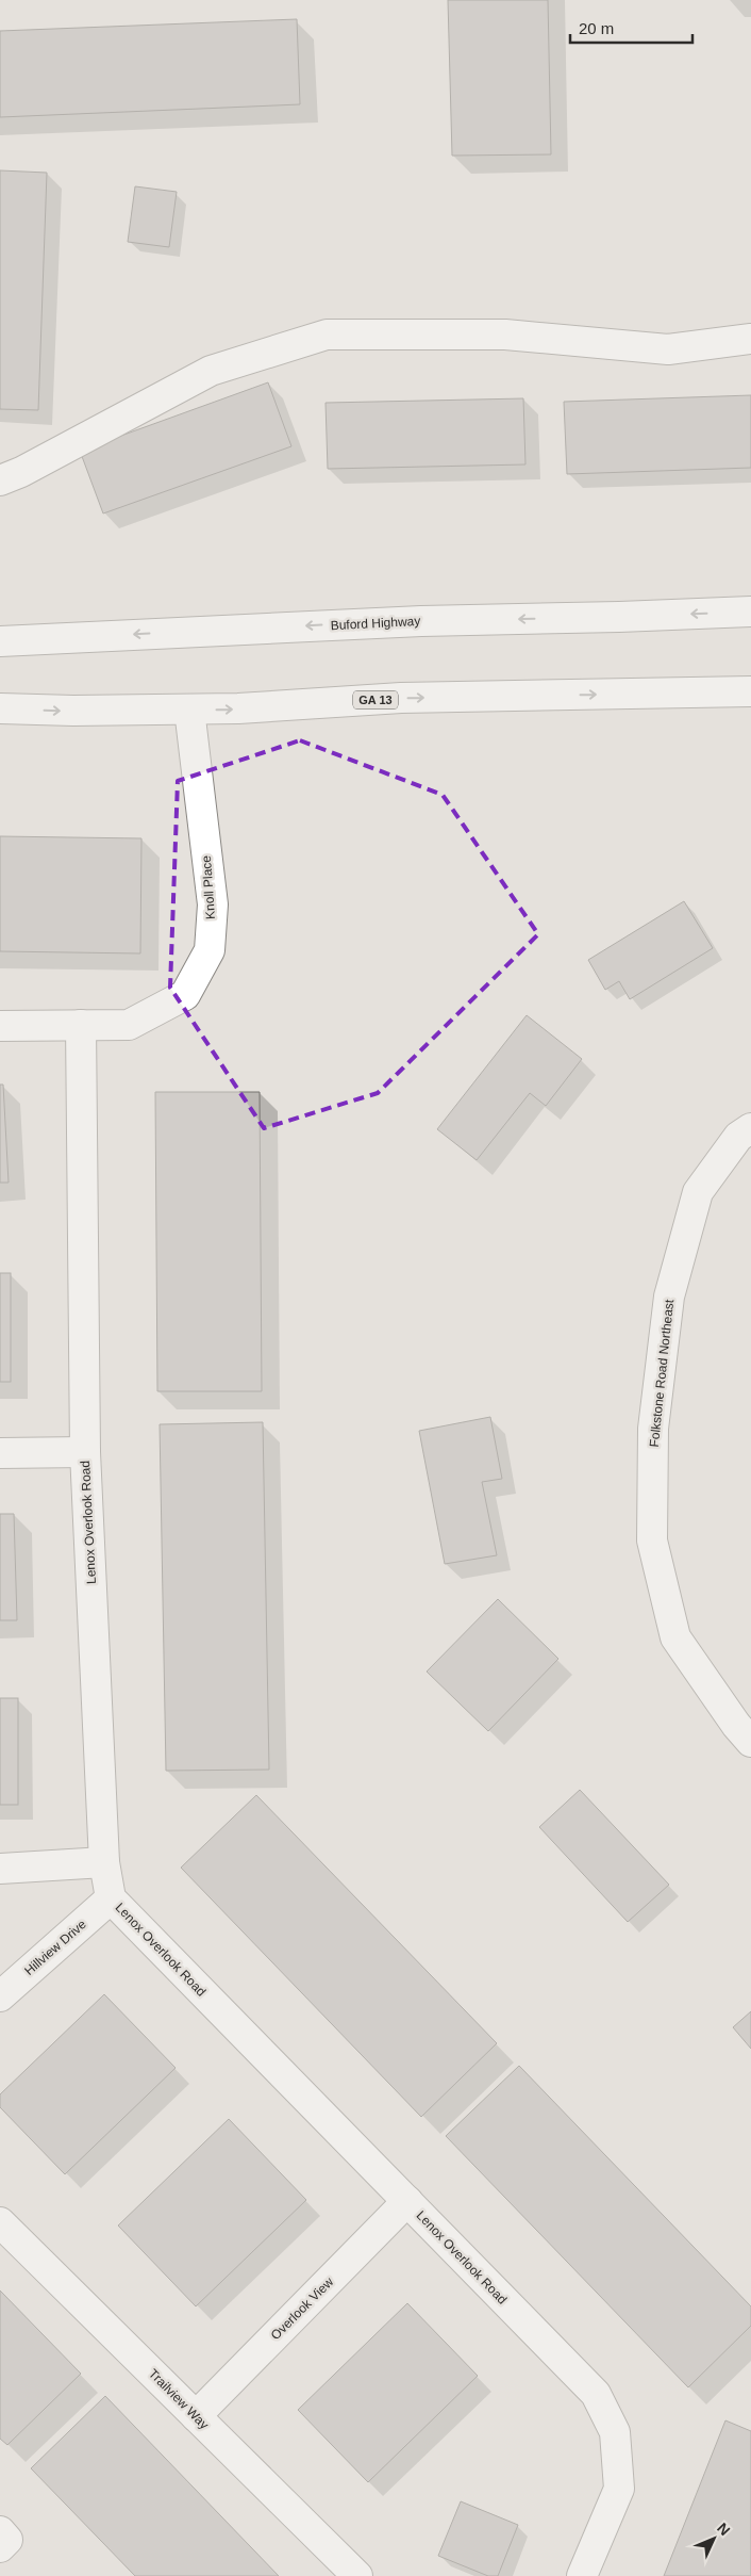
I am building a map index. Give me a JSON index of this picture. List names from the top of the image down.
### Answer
{
  "streets": {
    "street": [
      "Buford Highway",
      "GA 13",
      "Knoll Place",
      "Folkstone Road Northeast",
      "Lenox Overlook Road",
      "Hillview Drive",
      "Overlook View",
      "Trailview Way"
    ]
  },
  "crossings": [
    ["GA 13", "Knoll Place"],
    ["Knoll Place", "Lenox Overlook Road"],
    ["Lenox Overlook Road", "Hillview Drive"],
    ["Lenox Overlook Road", "Overlook View"],
    ["Overlook View", "Trailview Way"]
  ],
  "scale_bar": "20 m",
  "north": "top right"
}
